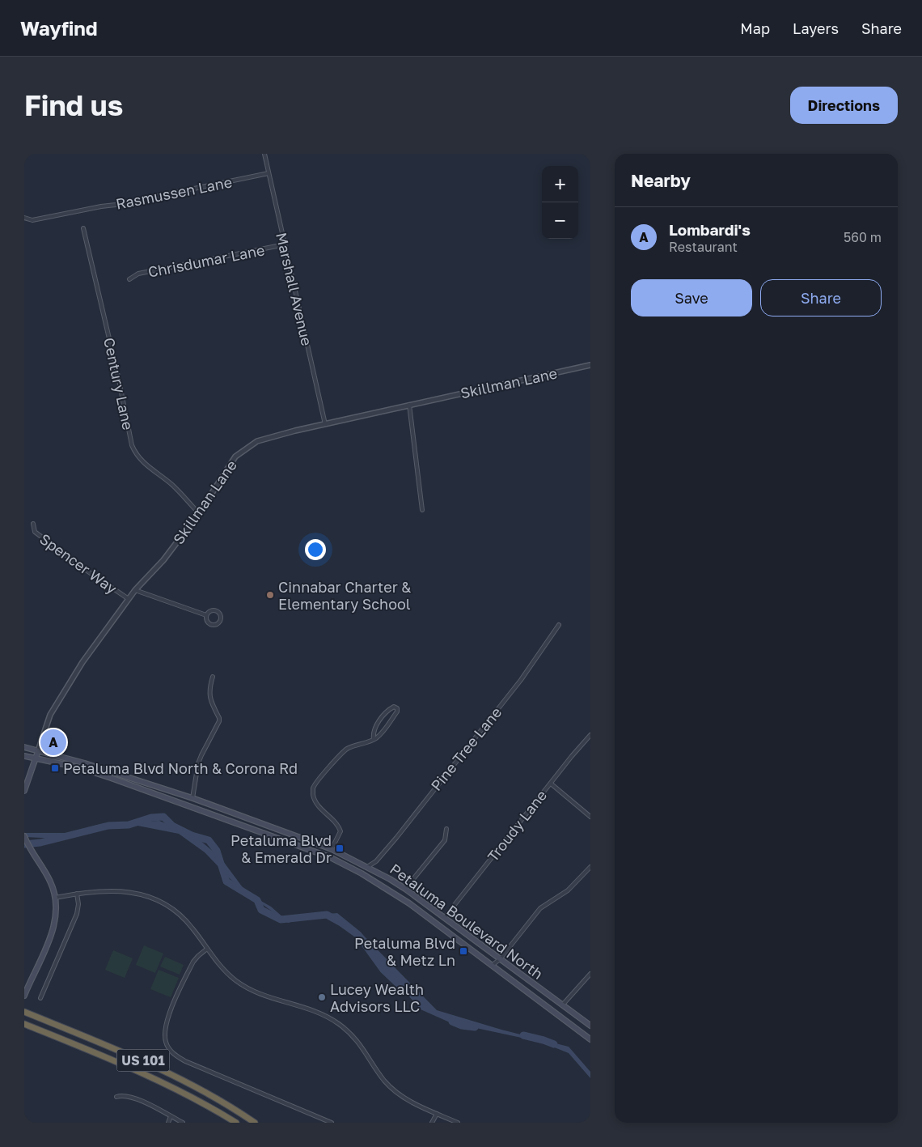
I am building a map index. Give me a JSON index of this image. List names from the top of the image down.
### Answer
{
  "streets": {
    "highway": ["US 101"],
    "main road": ["Petaluma Boulevard North"],
    "street": [
      "Rasmussen Lane",
      "Chrisdumar Lane",
      "Marshall Avenue",
      "Skillman Lane",
      "Century Lane",
      "Spencer Way",
      "Pine Tree Lane",
      "Troudy Lane"
    ]
  },
  "crossings": [
    ["Rasmussen Lane", "Marshall Avenue"],
    ["Chrisdumar Lane", "Marshall Avenue"],
    ["Marshall Avenue", "Skillman Lane"],
    ["Skillman Lane", "Century Lane"],
    ["Skillman Lane", "Spencer Way"],
    ["Skillman Lane", "Petaluma Boulevard North"],
    ["Pine Tree Lane", "Petaluma Boulevard North"],
    ["Troudy Lane", "Petaluma Boulevard North"]
  ],
  "places": {
    "other": ["Cinnabar Charter & Elementary School", "Lucey Wealth Advisors LLC"],
    "transit": ["Petaluma Blvd North & Corona Rd", "Petaluma Blvd & Emerald Dr", "Petaluma Blvd & Metz Ln"]
  },
  "page": {
    "header": "Wayfind",
    "nav": ["Map", "Layers", "Share"],
    "buttons": [
      "Directions",
      ["Save", "Share"]
    ],
    "title": "Find us",
    "heading": "Nearby",
    "map_buttons": ["+", "−"],
    "list": [
      {
        "mark": "A",
        "name": "Lombardi's",
        "note": "Restaurant",
        "value": "560 m"
      }
    ],
    "pins": "A"
  }
}
